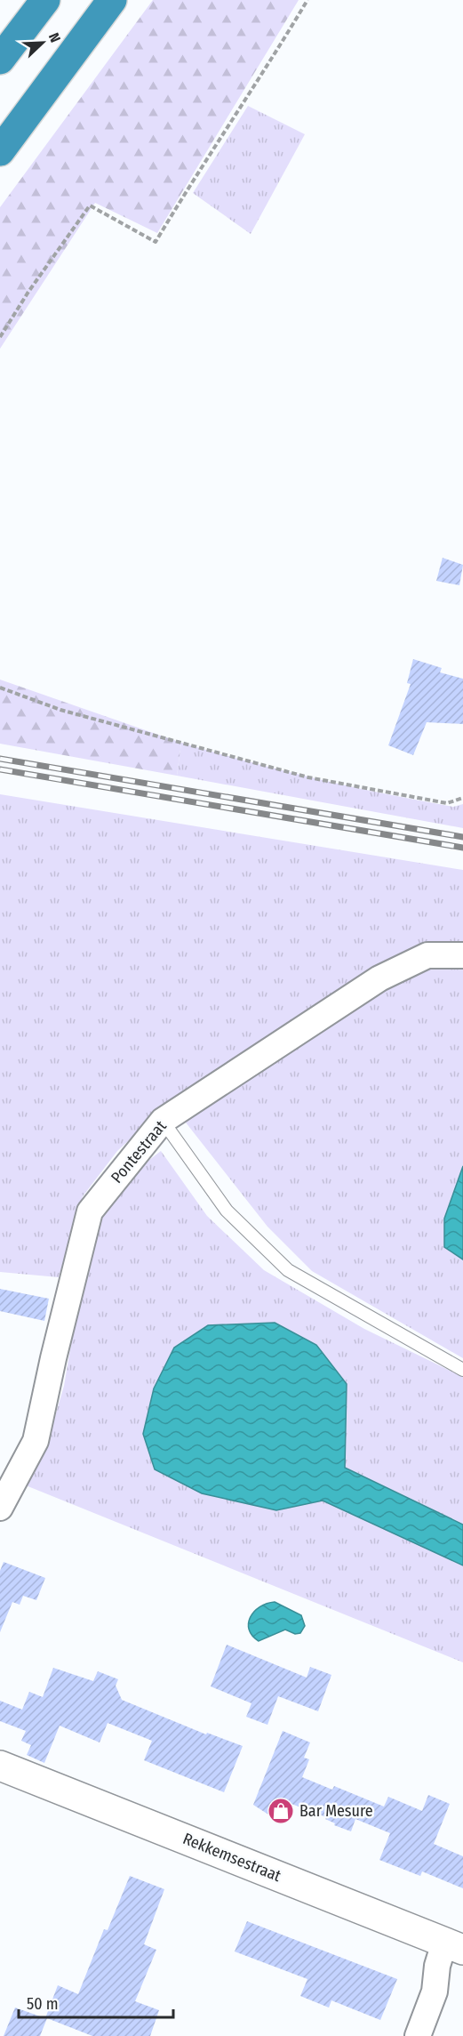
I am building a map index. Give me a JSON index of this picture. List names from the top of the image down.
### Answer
{
  "streets": {
    "street": ["Pontestraat", "Rekkemsestraat"]
  },
  "places": {
    "shop": ["Bar Mesure"]
  },
  "scale_bar": "50 m",
  "north": "top right"
}
